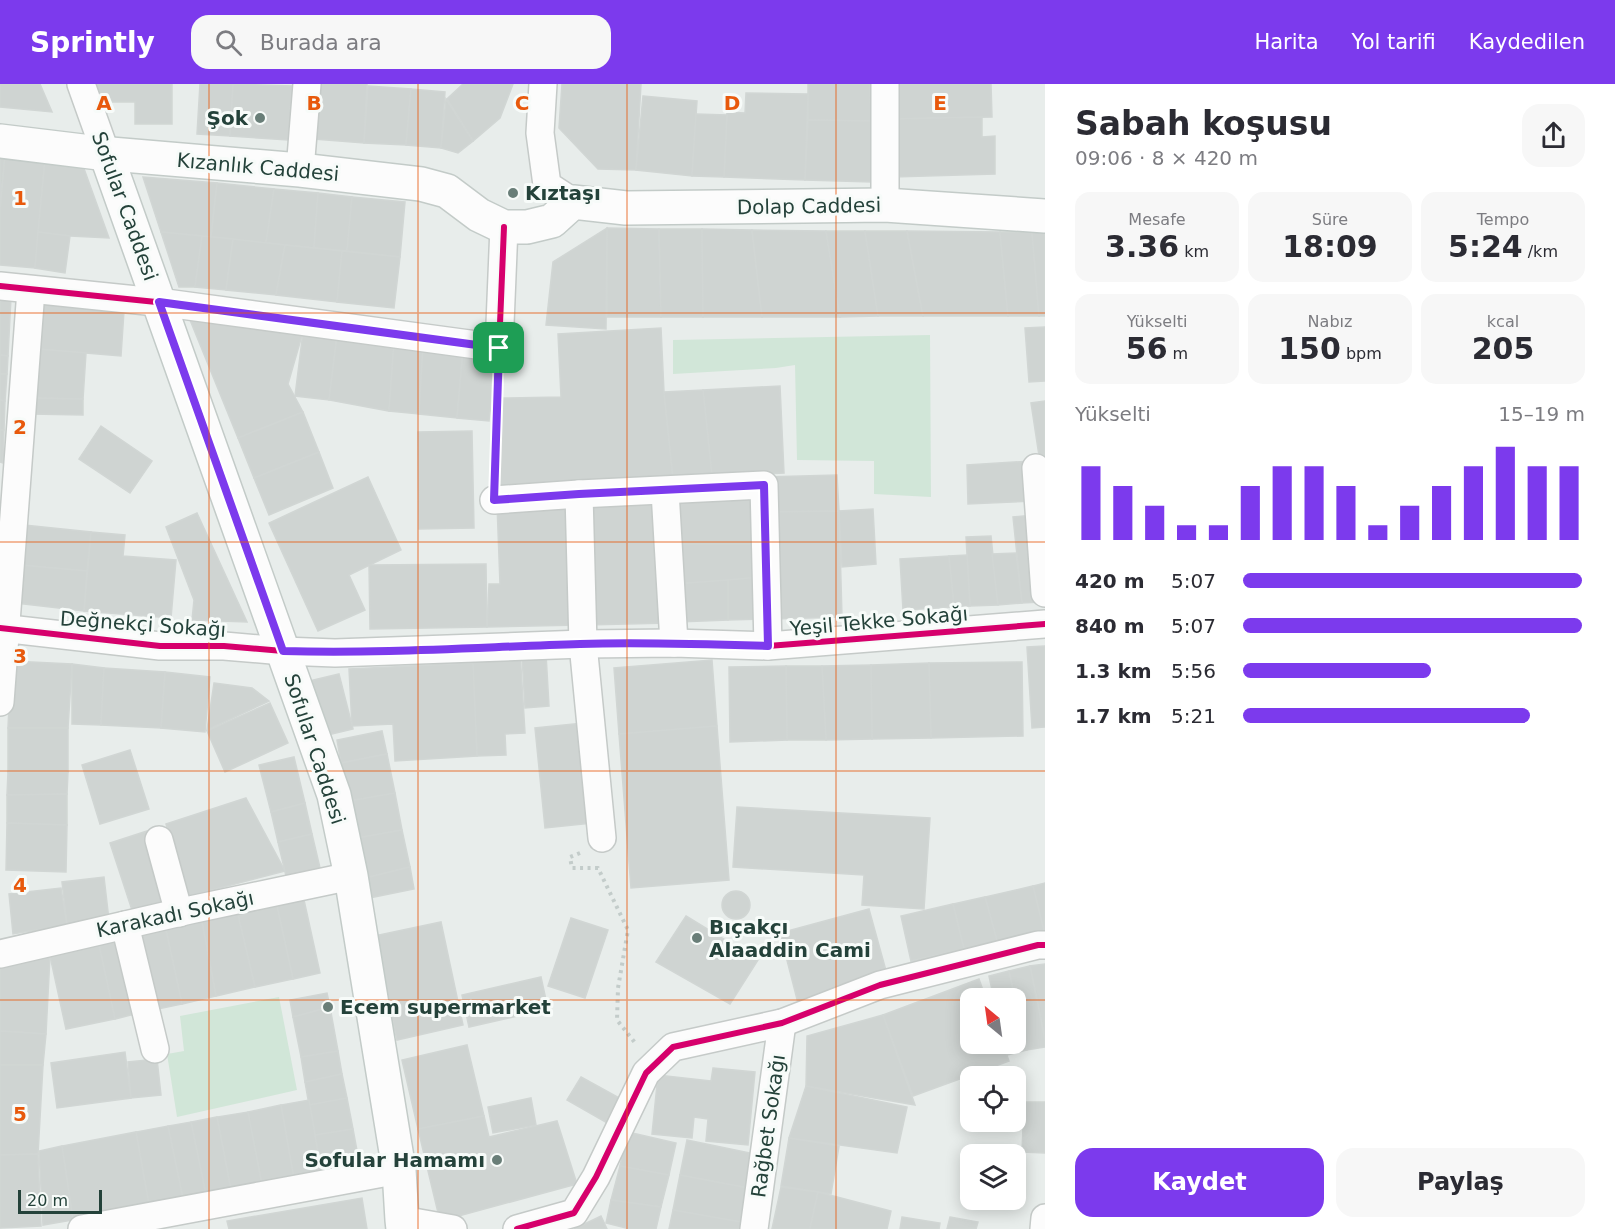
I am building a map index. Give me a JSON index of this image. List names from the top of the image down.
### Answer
{
  "streets": {
    "main road": ["Kızanlık Caddesi", "Sofular Caddesi", "Dolap Caddesi"],
    "street": [
      "Yeşil Tekke Sokağı",
      "Değnekçi Sokağı",
      "Karakadı Sokağı",
      "Rağbet Sokağı"
    ]
  },
  "crossings": [
    ["Kızanlık Caddesi", "Sofular Caddesi"],
    ["Sofular Caddesi", "Yeşil Tekke Sokağı"],
    ["Sofular Caddesi", "Değnekçi Sokağı"],
    ["Sofular Caddesi", "Karakadı Sokağı"],
    ["Yeşil Tekke Sokağı", "Değnekçi Sokağı"]
  ],
  "places": [
    "Şok",
    "Kıztaşı",
    "Bıçakçı Alaaddin Cami",
    "Ecem supermarket",
    "Sofular Hamamı"
  ],
  "scale_bar": "20 m",
  "north": "top left",
  "page": {
    "header": "Sprintly",
    "search": "Burada ara",
    "nav": ["Harita", "Yol tarifi", "Kaydedilen"],
    "heading": ["Sabah koşusu", "09:06 · 8 × 420 m"],
    "stats": [
      ["Mesafe", "3.36 km"],
      ["Süre", "18:09"],
      ["Tempo", "5:24 /km"],
      ["Yükselti", "56 m"],
      ["Nabız", "150 bpm"],
      ["kcal", "205"]
    ],
    "chart": ["Yükselti", "15–19 m"],
    "list": [
      {
        "name": "420 m",
        "note": "5:07"
      },
      {
        "name": "840 m",
        "note": "5:07"
      },
      {
        "name": "1.3 km",
        "note": "5:56"
      },
      {
        "name": "1.7 km",
        "note": "5:21"
      }
    ],
    "buttons": ["Kaydet", "Paylaş"],
    "scale": "20 m"
  },
  "grid": {
    "columns": [
      "A",
      "B",
      "C",
      "D",
      "E"
    ],
    "rows": [
      "1",
      "2",
      "3",
      "4",
      "5"
    ]
  }
}
